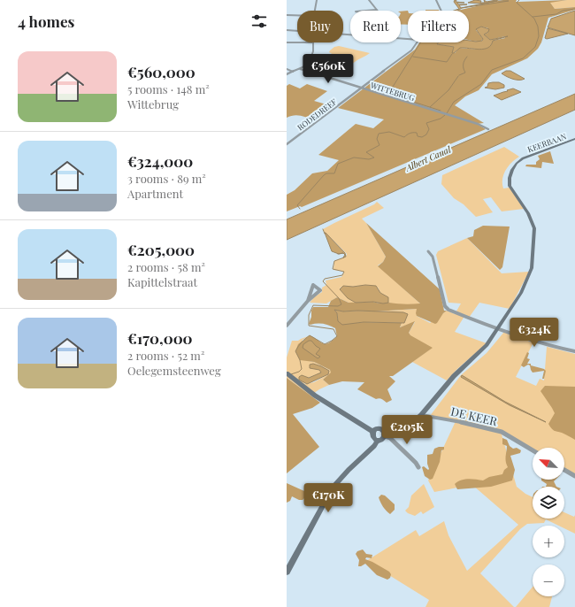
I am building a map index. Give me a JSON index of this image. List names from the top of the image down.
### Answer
{
  "streets": {
    "street": [
      "WITTEBRUG",
      "RODEDREEF",
      "KEERBAAN",
      "DE KEER"
    ]
  },
  "crossings": [
    ["WITTEBRUG", "RODEDREEF"]
  ],
  "water": ["Albert Canal"],
  "north": "top left",
  "page": {
    "heading": "4 homes",
    "chip": ["Buy", "Rent", "Filters"],
    "list": [
      {
        "name": "€560,000",
        "note": "5 rooms · 148 m² · Wittebrug"
      },
      {
        "name": "€324,000",
        "note": "3 rooms · 89 m² · Apartment"
      },
      {
        "name": "€205,000",
        "note": "2 rooms · 58 m² · Kapittelstraat"
      },
      {
        "name": "€170,000",
        "note": "2 rooms · 52 m² · Oelegemsteenweg"
      }
    ],
    "price": [
      "€560K",
      "€324K",
      "€205K",
      "€170K"
    ],
    "map_buttons": ["+", "−"]
  }
}
